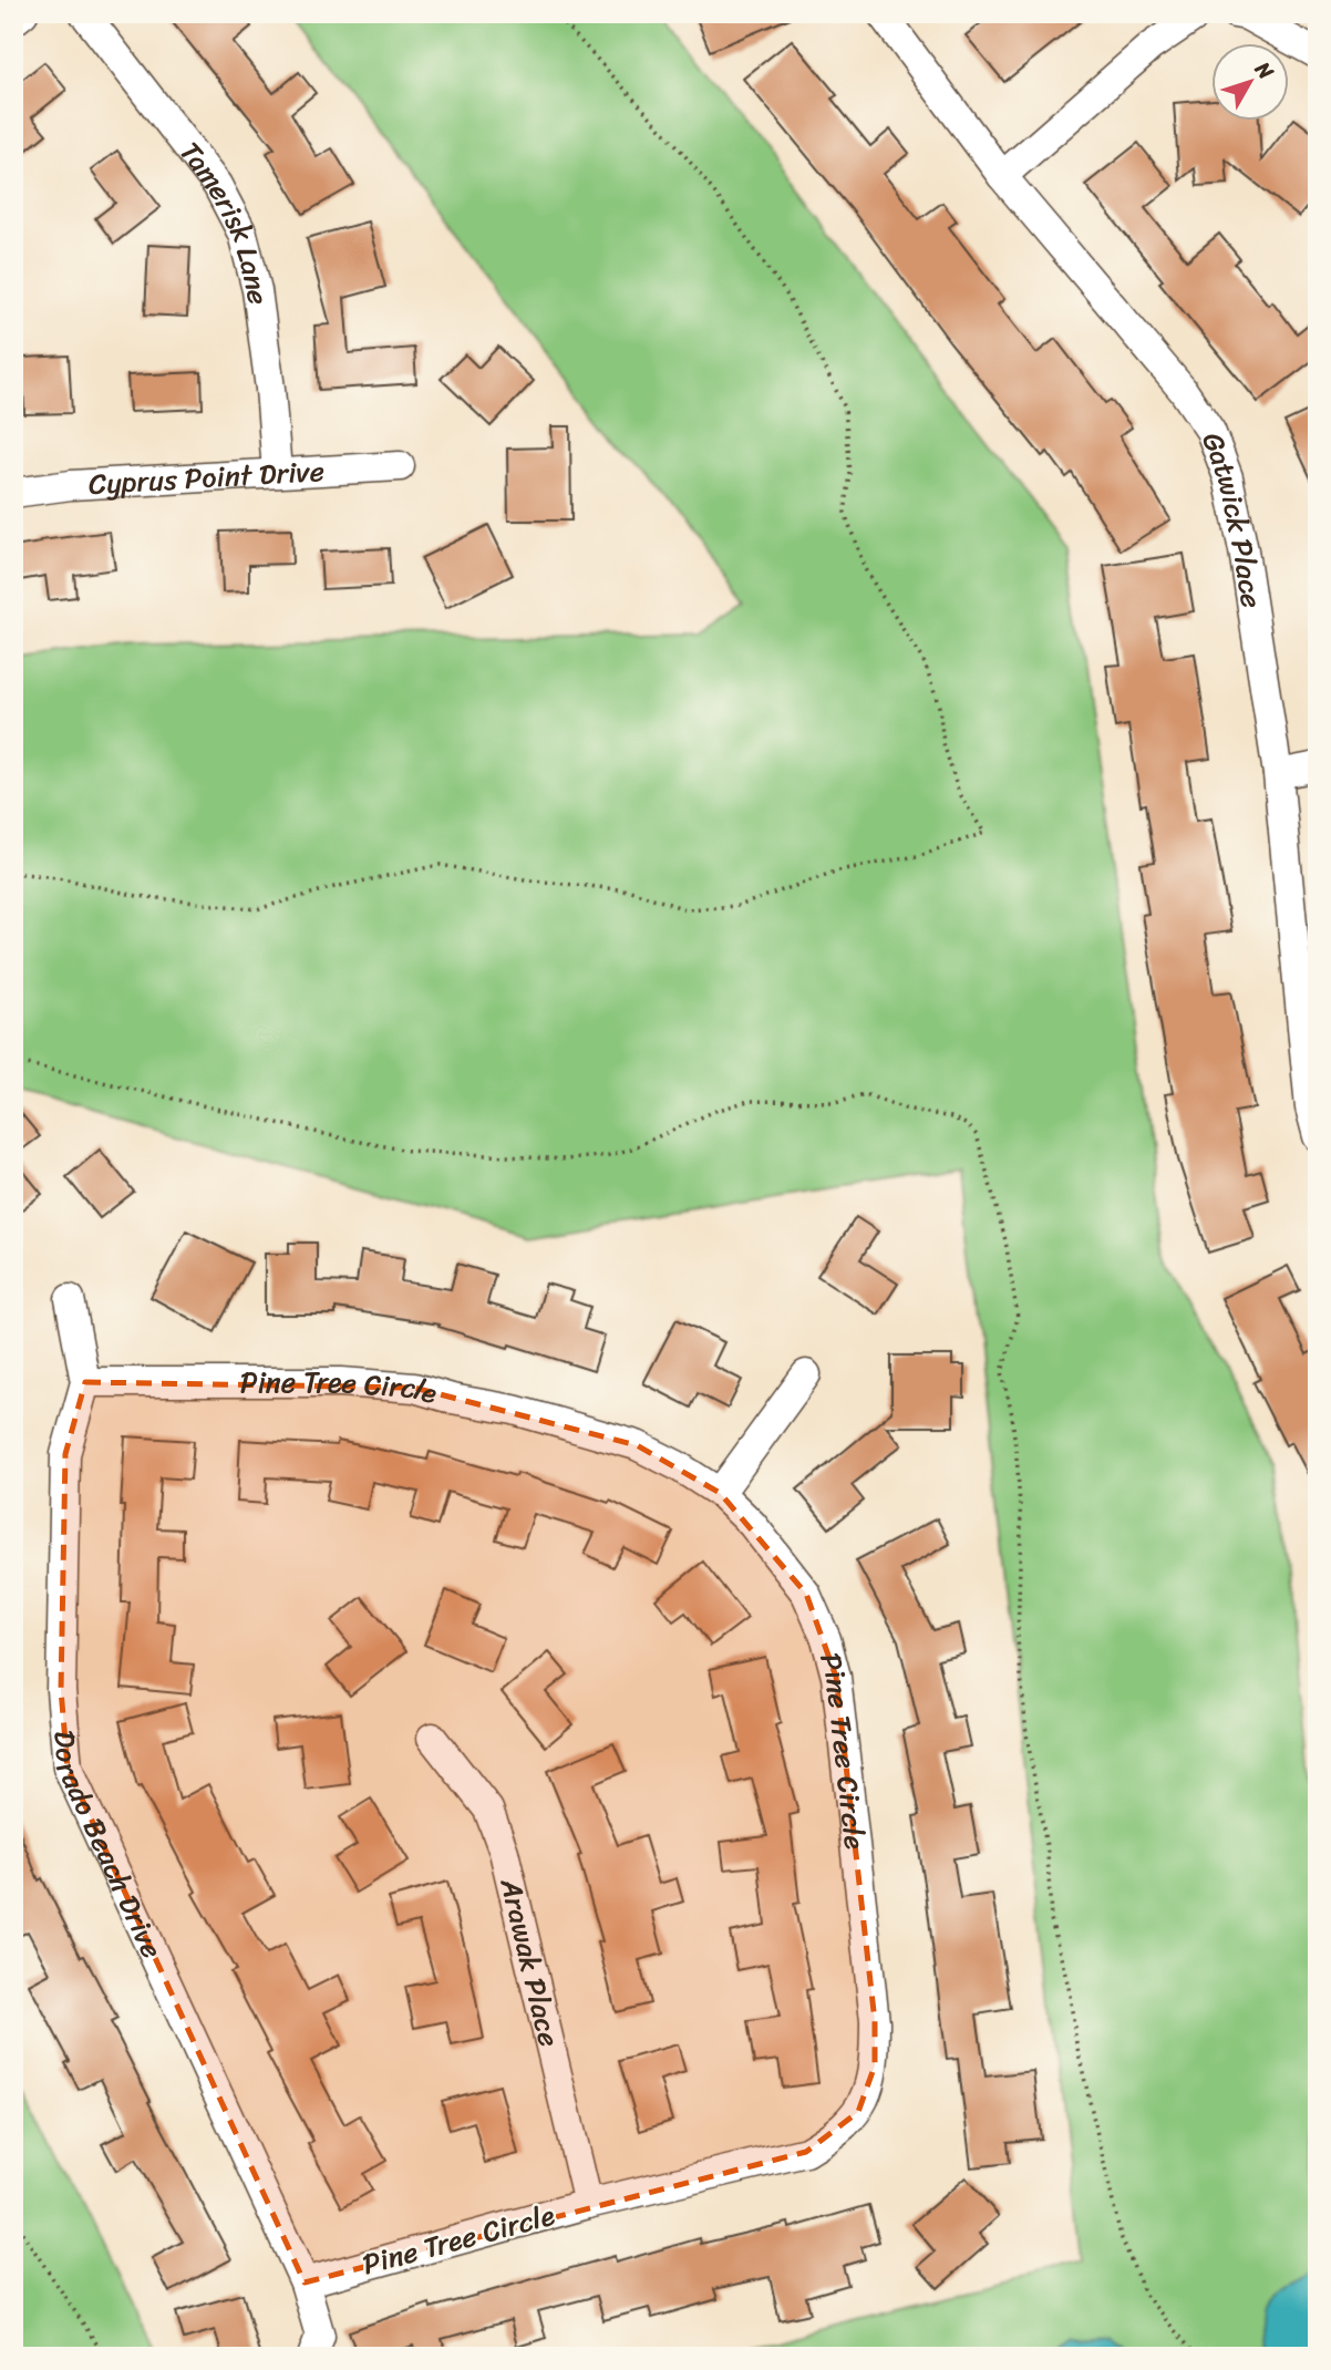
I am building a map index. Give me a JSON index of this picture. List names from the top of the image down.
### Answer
{
  "streets": {
    "street": [
      "Tamerisk Lane",
      "Cyprus Point Drive",
      "Gatwick Place",
      "Pine Tree Circle",
      "Dorado Beach Drive",
      "Arawak Place"
    ]
  },
  "crossings": [
    ["Tamerisk Lane", "Cyprus Point Drive"],
    ["Pine Tree Circle", "Dorado Beach Drive"],
    ["Pine Tree Circle", "Arawak Place"]
  ],
  "north": "top right"
}
